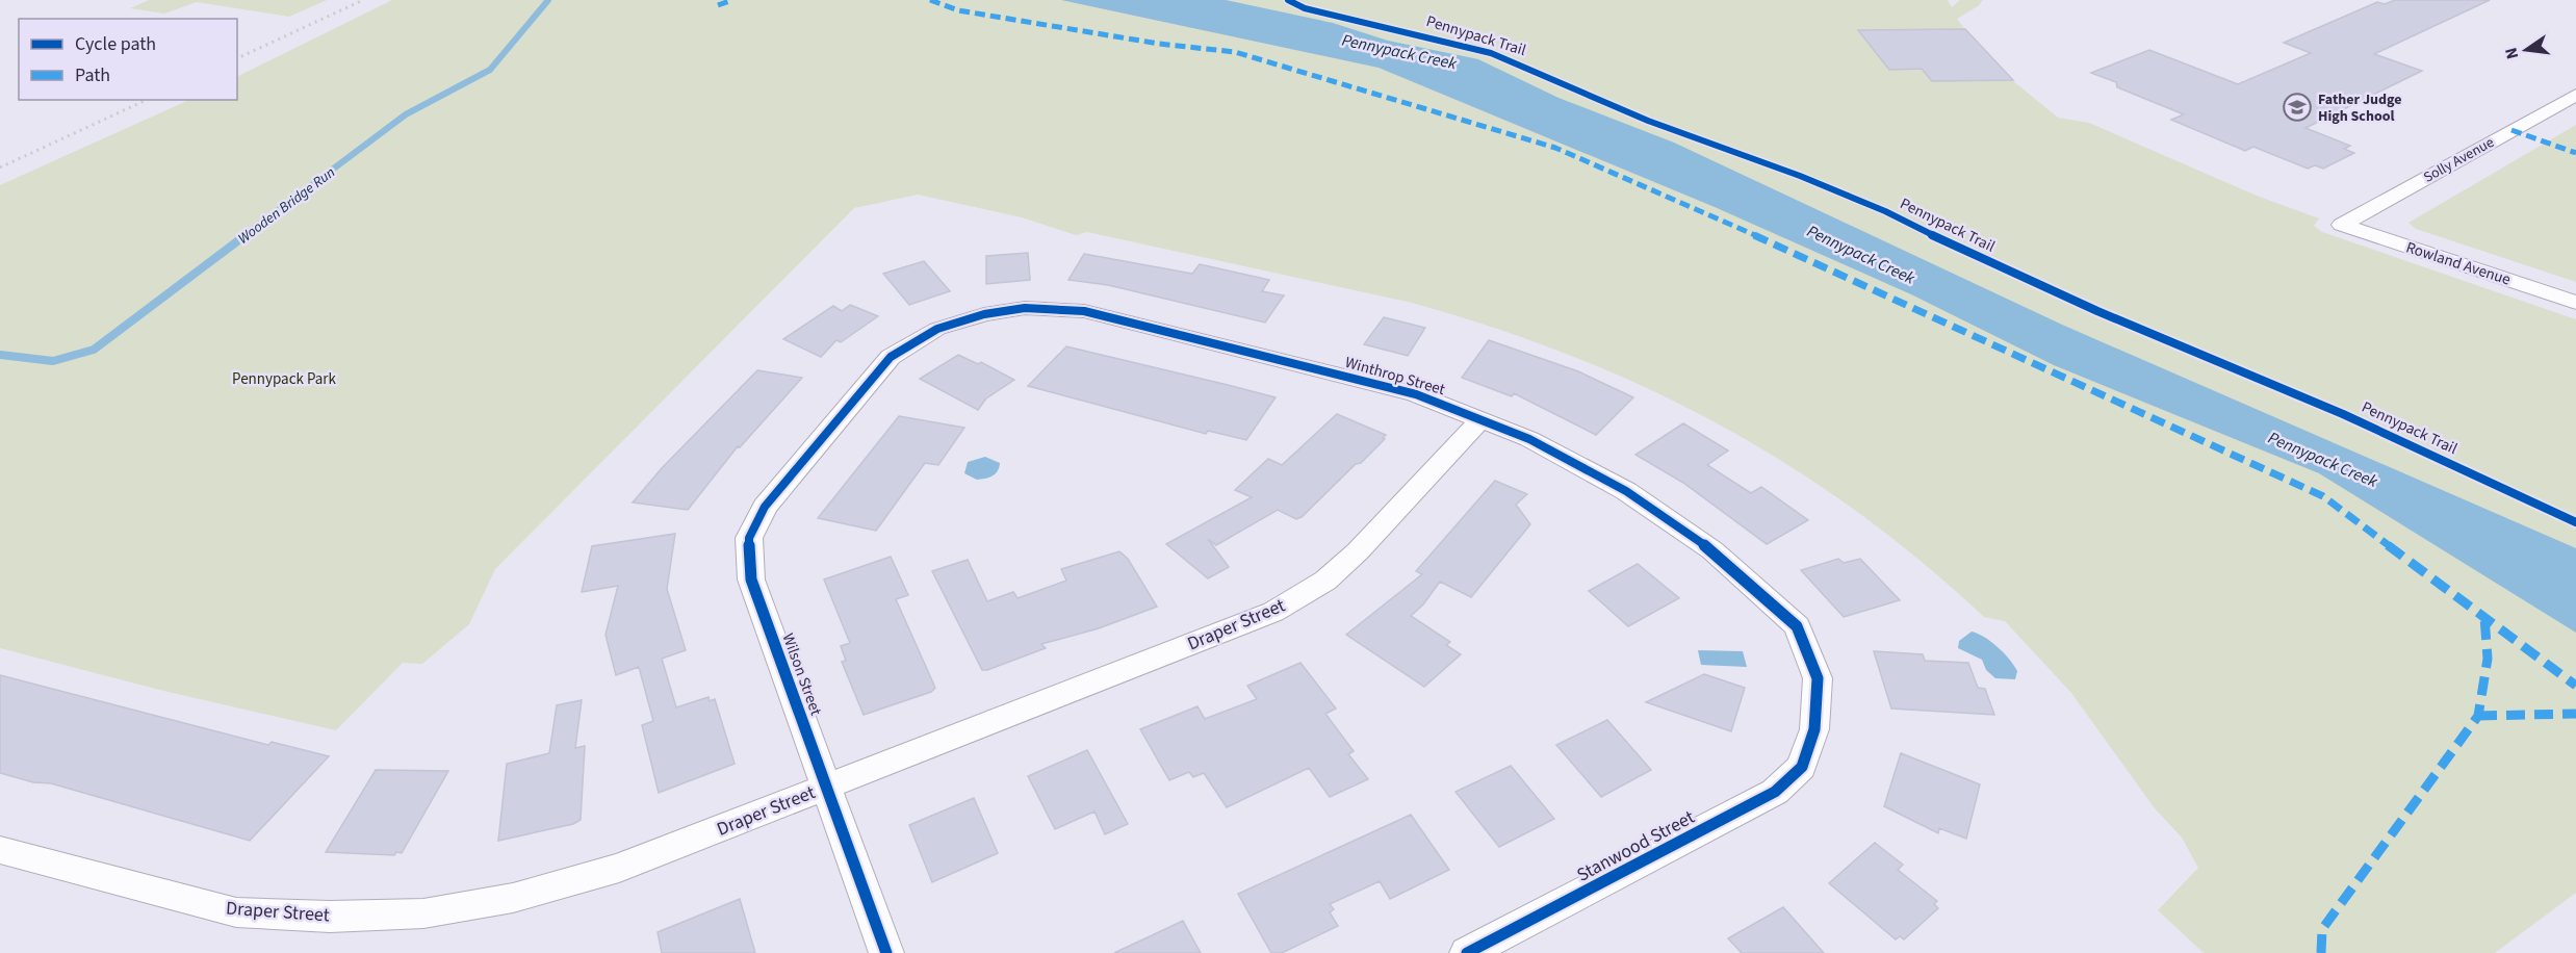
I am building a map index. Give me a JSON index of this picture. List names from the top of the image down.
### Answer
{
  "streets": {
    "street": [
      "Solly Avenue",
      "Rowland Avenue",
      "Winthrop Street",
      "Draper Street",
      "Wilson Street",
      "Stanwood Street"
    ],
    "cycle path": ["Pennypack Trail"]
  },
  "crossings": [
    ["Solly Avenue", "Rowland Avenue"],
    ["Winthrop Street", "Draper Street"],
    ["Winthrop Street", "Wilson Street"],
    ["Winthrop Street", "Stanwood Street"],
    ["Draper Street", "Wilson Street"]
  ],
  "water": ["Pennypack Creek", "Wooden Bridge Run"],
  "parks": ["Pennypack Park"],
  "places": {
    "school or university": ["Father Judge High School"]
  },
  "legend": ["Cycle path", "Path"],
  "north": "left"
}
